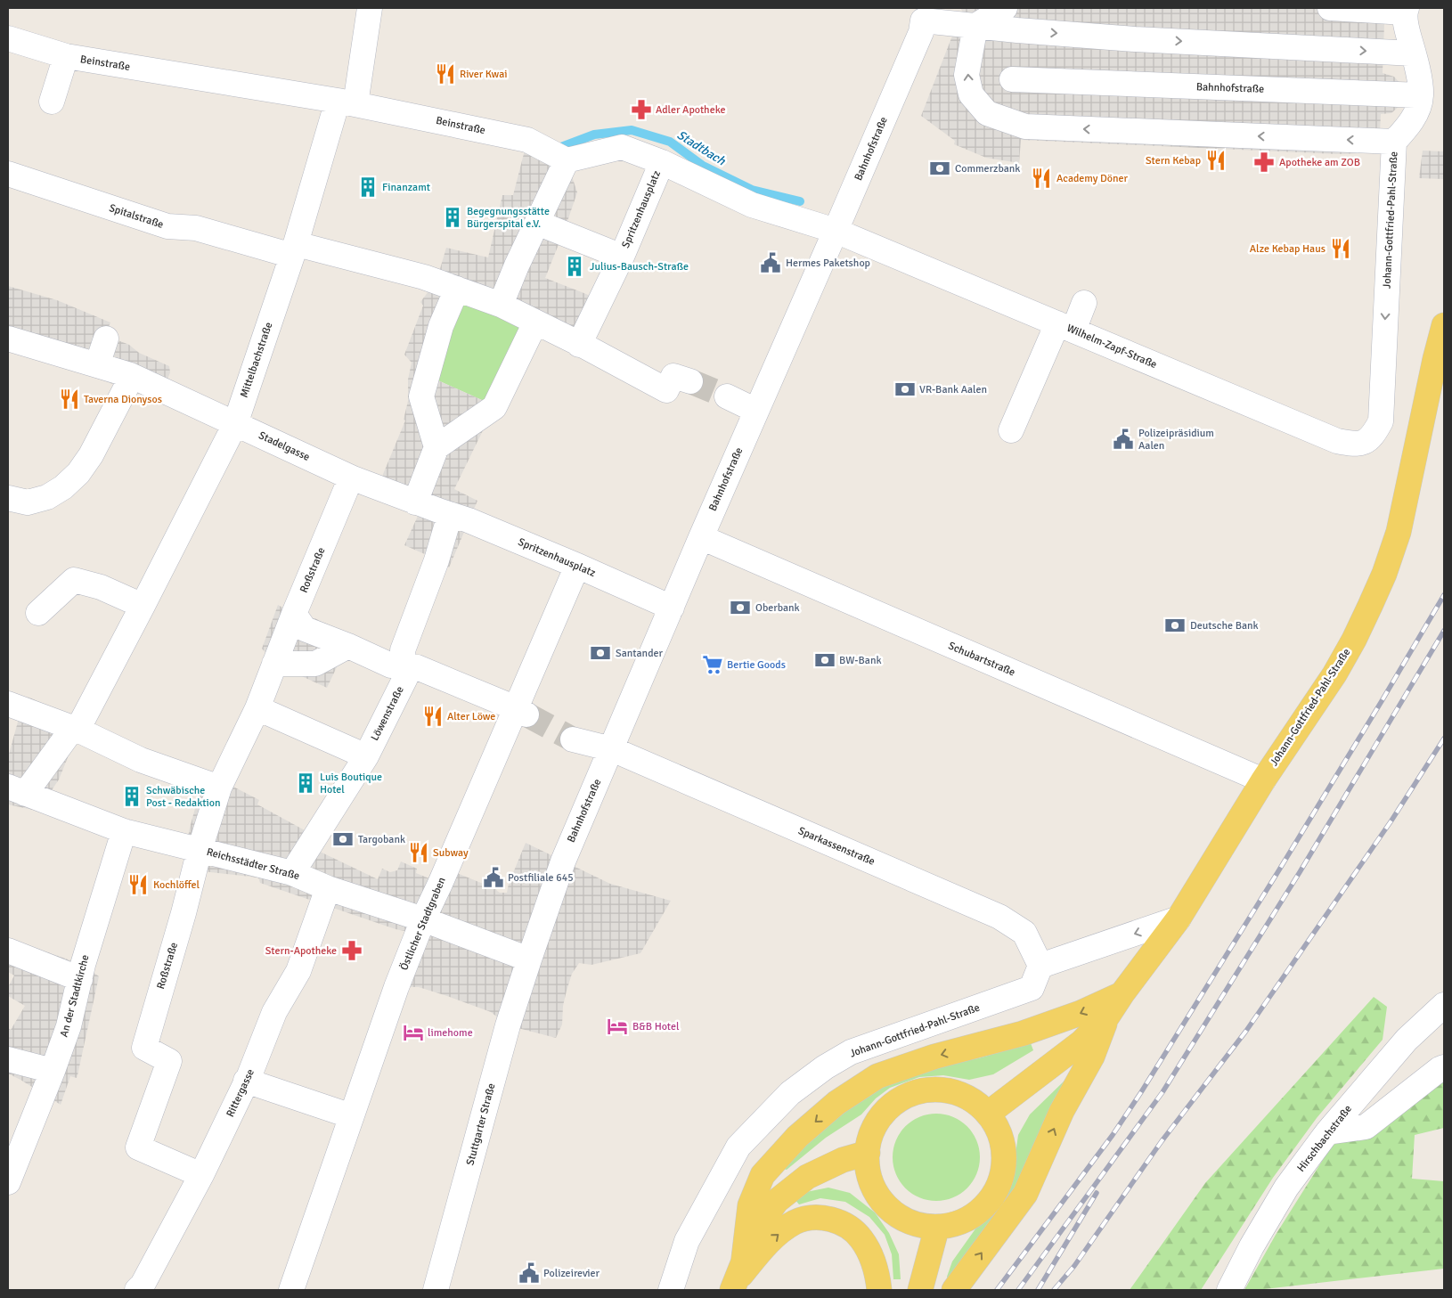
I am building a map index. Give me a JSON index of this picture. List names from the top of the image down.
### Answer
{
  "streets": {
    "main road": ["Johann-Gottfried-Pahl-Straße"],
    "street": [
      "Beinstraße",
      "Bahnhofstraße",
      "Spritzenhausplatz",
      "Spitalstraße",
      "Wilhelm-Zapf-Straße",
      "Mittelbachstraße",
      "Stadelgasse",
      "Roßstraße",
      "Schubartstraße",
      "Löwenstraße",
      "Sparkassenstraße",
      "Reichsstädter Straße",
      "Östlicher Stadtgraben",
      "An der Stadtkirche",
      "Rittergasse",
      "Stuttgarter Straße",
      "Hirschbachstraße"
    ]
  },
  "crossings": [
    ["Beinstraße", "Mittelbachstraße"],
    ["Bahnhofstraße", "Spritzenhausplatz"],
    ["Bahnhofstraße", "Johann-Gottfried-Pahl-Straße"],
    ["Bahnhofstraße", "Wilhelm-Zapf-Straße"],
    ["Bahnhofstraße", "Schubartstraße"],
    ["Bahnhofstraße", "Sparkassenstraße"],
    ["Bahnhofstraße", "Reichsstädter Straße"],
    ["Bahnhofstraße", "Stuttgarter Straße"],
    ["Spritzenhausplatz", "Stadelgasse"],
    ["Spritzenhausplatz", "Löwenstraße"],
    ["Spritzenhausplatz", "Östlicher Stadtgraben"],
    ["Spitalstraße", "Mittelbachstraße"],
    ["Johann-Gottfried-Pahl-Straße", "Wilhelm-Zapf-Straße"],
    ["Johann-Gottfried-Pahl-Straße", "Schubartstraße"],
    ["Johann-Gottfried-Pahl-Straße", "Sparkassenstraße"],
    ["Mittelbachstraße", "Stadelgasse"],
    ["Mittelbachstraße", "Reichsstädter Straße"],
    ["Stadelgasse", "Roßstraße"],
    ["Stadelgasse", "Löwenstraße"],
    ["Roßstraße", "Reichsstädter Straße"],
    ["Roßstraße", "Rittergasse"],
    ["Löwenstraße", "Reichsstädter Straße"],
    ["Reichsstädter Straße", "Östlicher Stadtgraben"],
    ["Reichsstädter Straße", "An der Stadtkirche"],
    ["Reichsstädter Straße", "Rittergasse"],
    ["Reichsstädter Straße", "Stuttgarter Straße"]
  ],
  "water": ["Stadtbach"],
  "places": {
    "restaurant": [
      "River Kwai",
      "Stern Kebap",
      "Academy Döner",
      "Alze Kebap Haus",
      "Taverna Dionysos",
      "Alter Löwe",
      "Subway",
      "Kochlöffel"
    ],
    "pharmacy": ["Adler Apotheke", "Apotheke am ZOB", "Stern-Apotheke"],
    "bank": [
      "Commerzbank",
      "VR-Bank Aalen",
      "Oberbank",
      "Deutsche Bank",
      "Santander",
      "BW-Bank",
      "Targobank"
    ],
    "building": [
      "Finanzamt",
      "Begegnungsstätte Bürgerspital e.V.",
      "Julius-Bausch-Straße",
      "Luis Boutique Hotel",
      "Schwäbische Post - Redaktion"
    ],
    "public building": [
      "Hermes Paketshop",
      "Polizeipräsidium Aalen",
      "Postfiliale 645",
      "Polizeirevier"
    ],
    "supermarket": ["Bertie Goods"],
    "hotel": ["B&B Hotel", "limehome"]
  }
}
